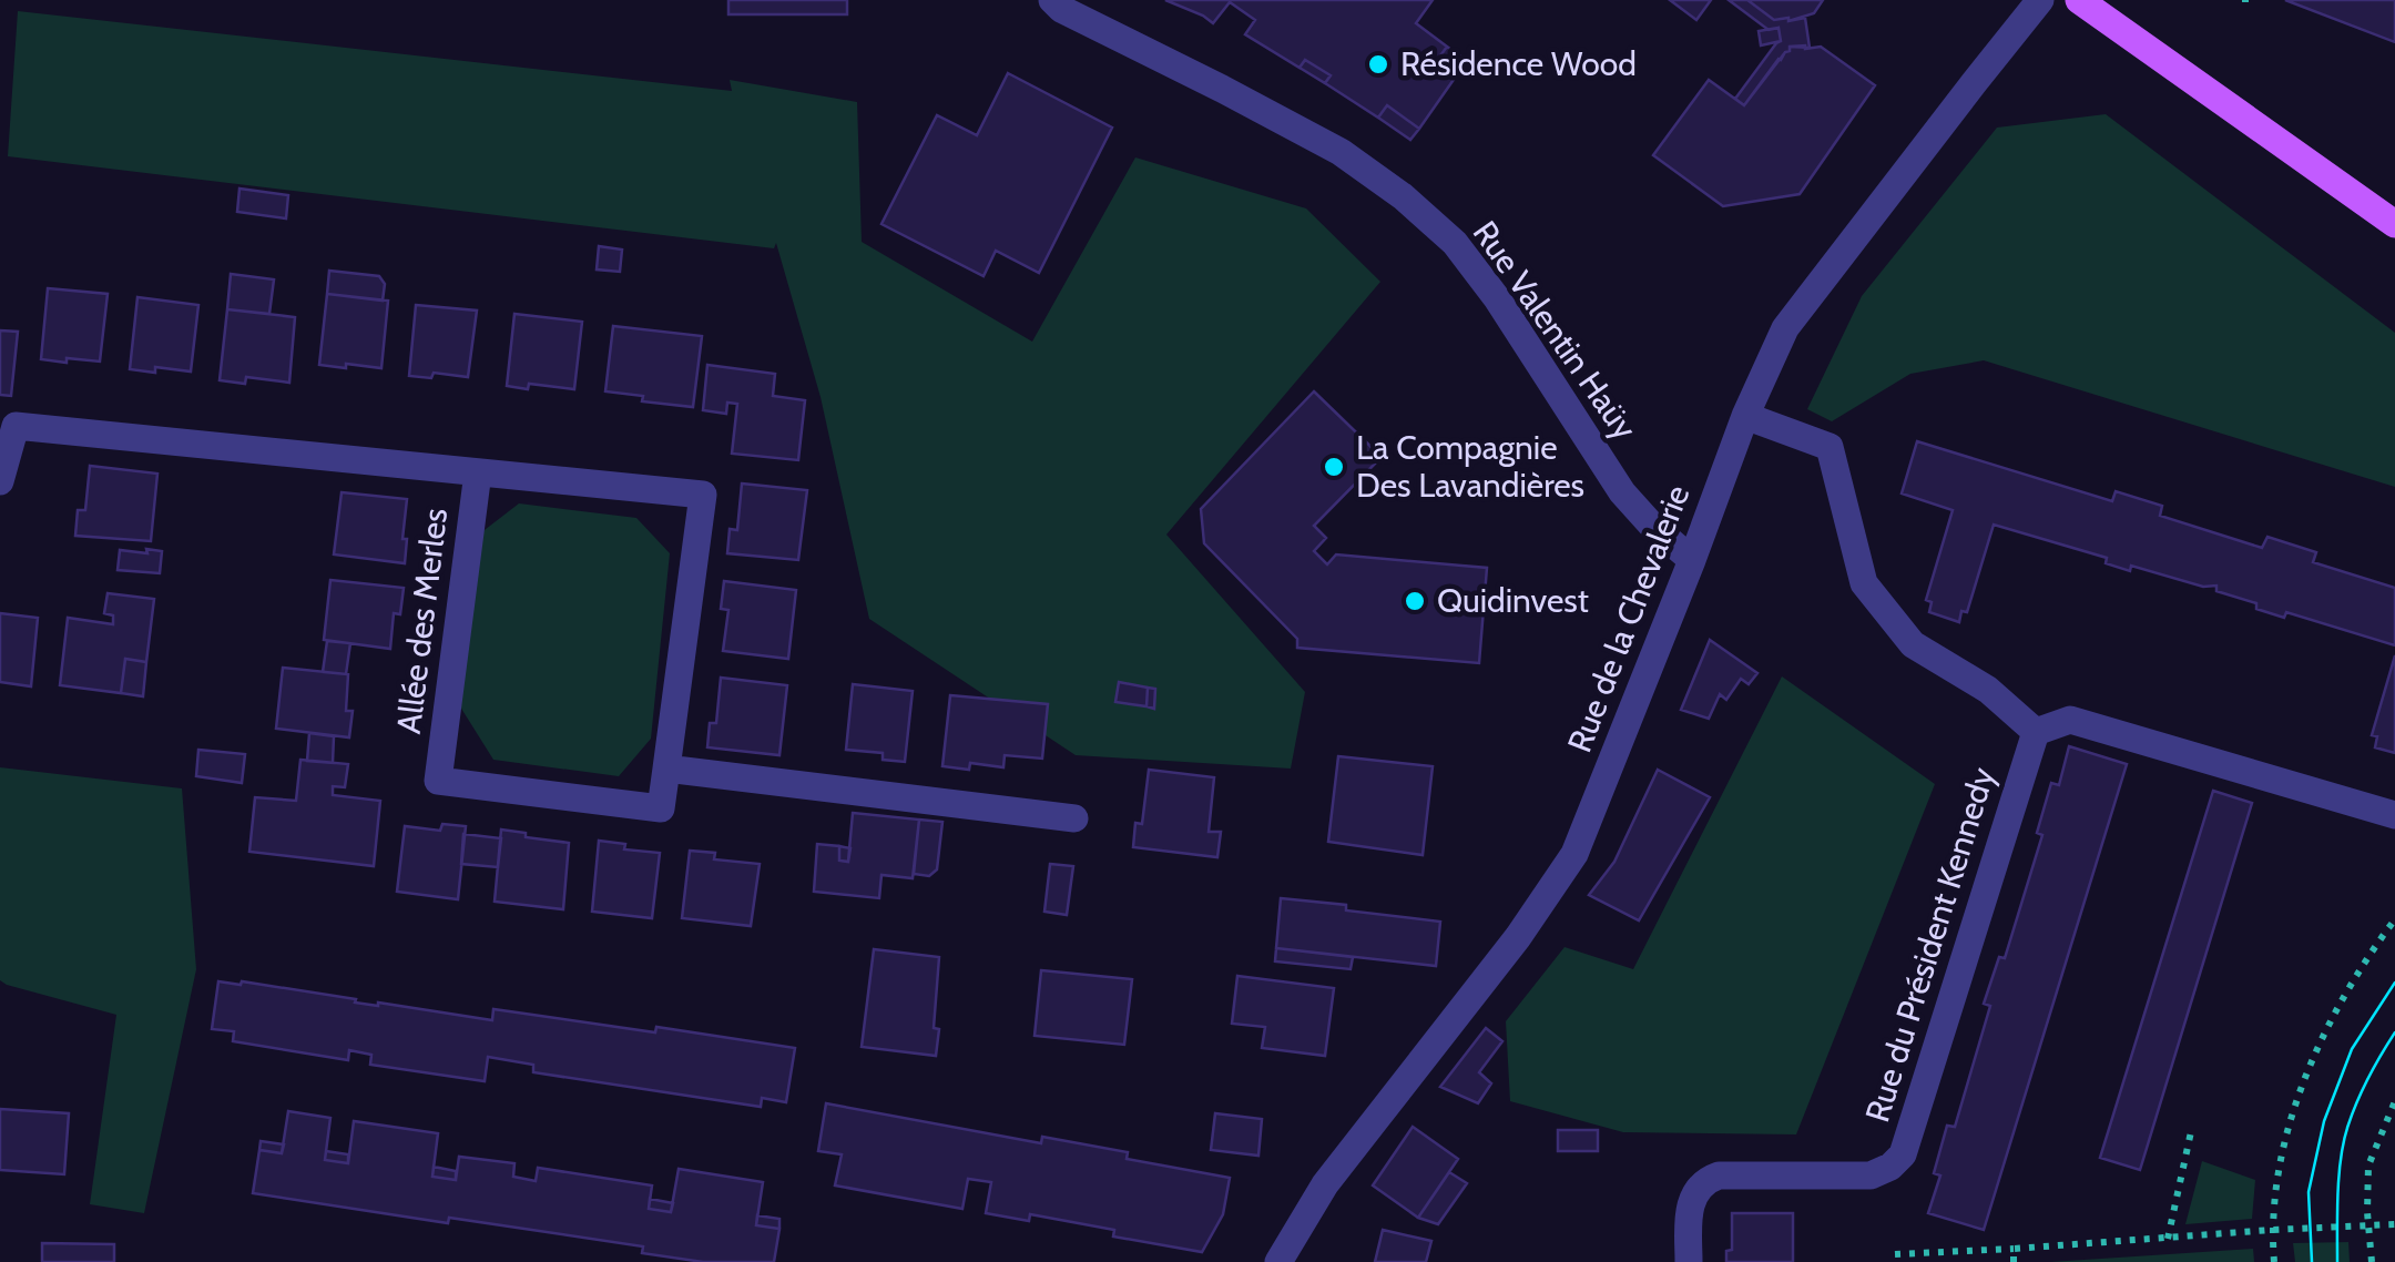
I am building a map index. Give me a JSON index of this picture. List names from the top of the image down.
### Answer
{
  "streets": {
    "street": [
      "Rue Valentin Haüy",
      "Rue de la Chevalerie",
      "Allée des Merles",
      "Rue du Président Kennedy"
    ]
  },
  "crossings": [
    ["Rue Valentin Haüy", "Rue de la Chevalerie"]
  ],
  "places": ["Résidence Wood", "La Compagnie Des Lavandières", "Quidinvest"]
}
